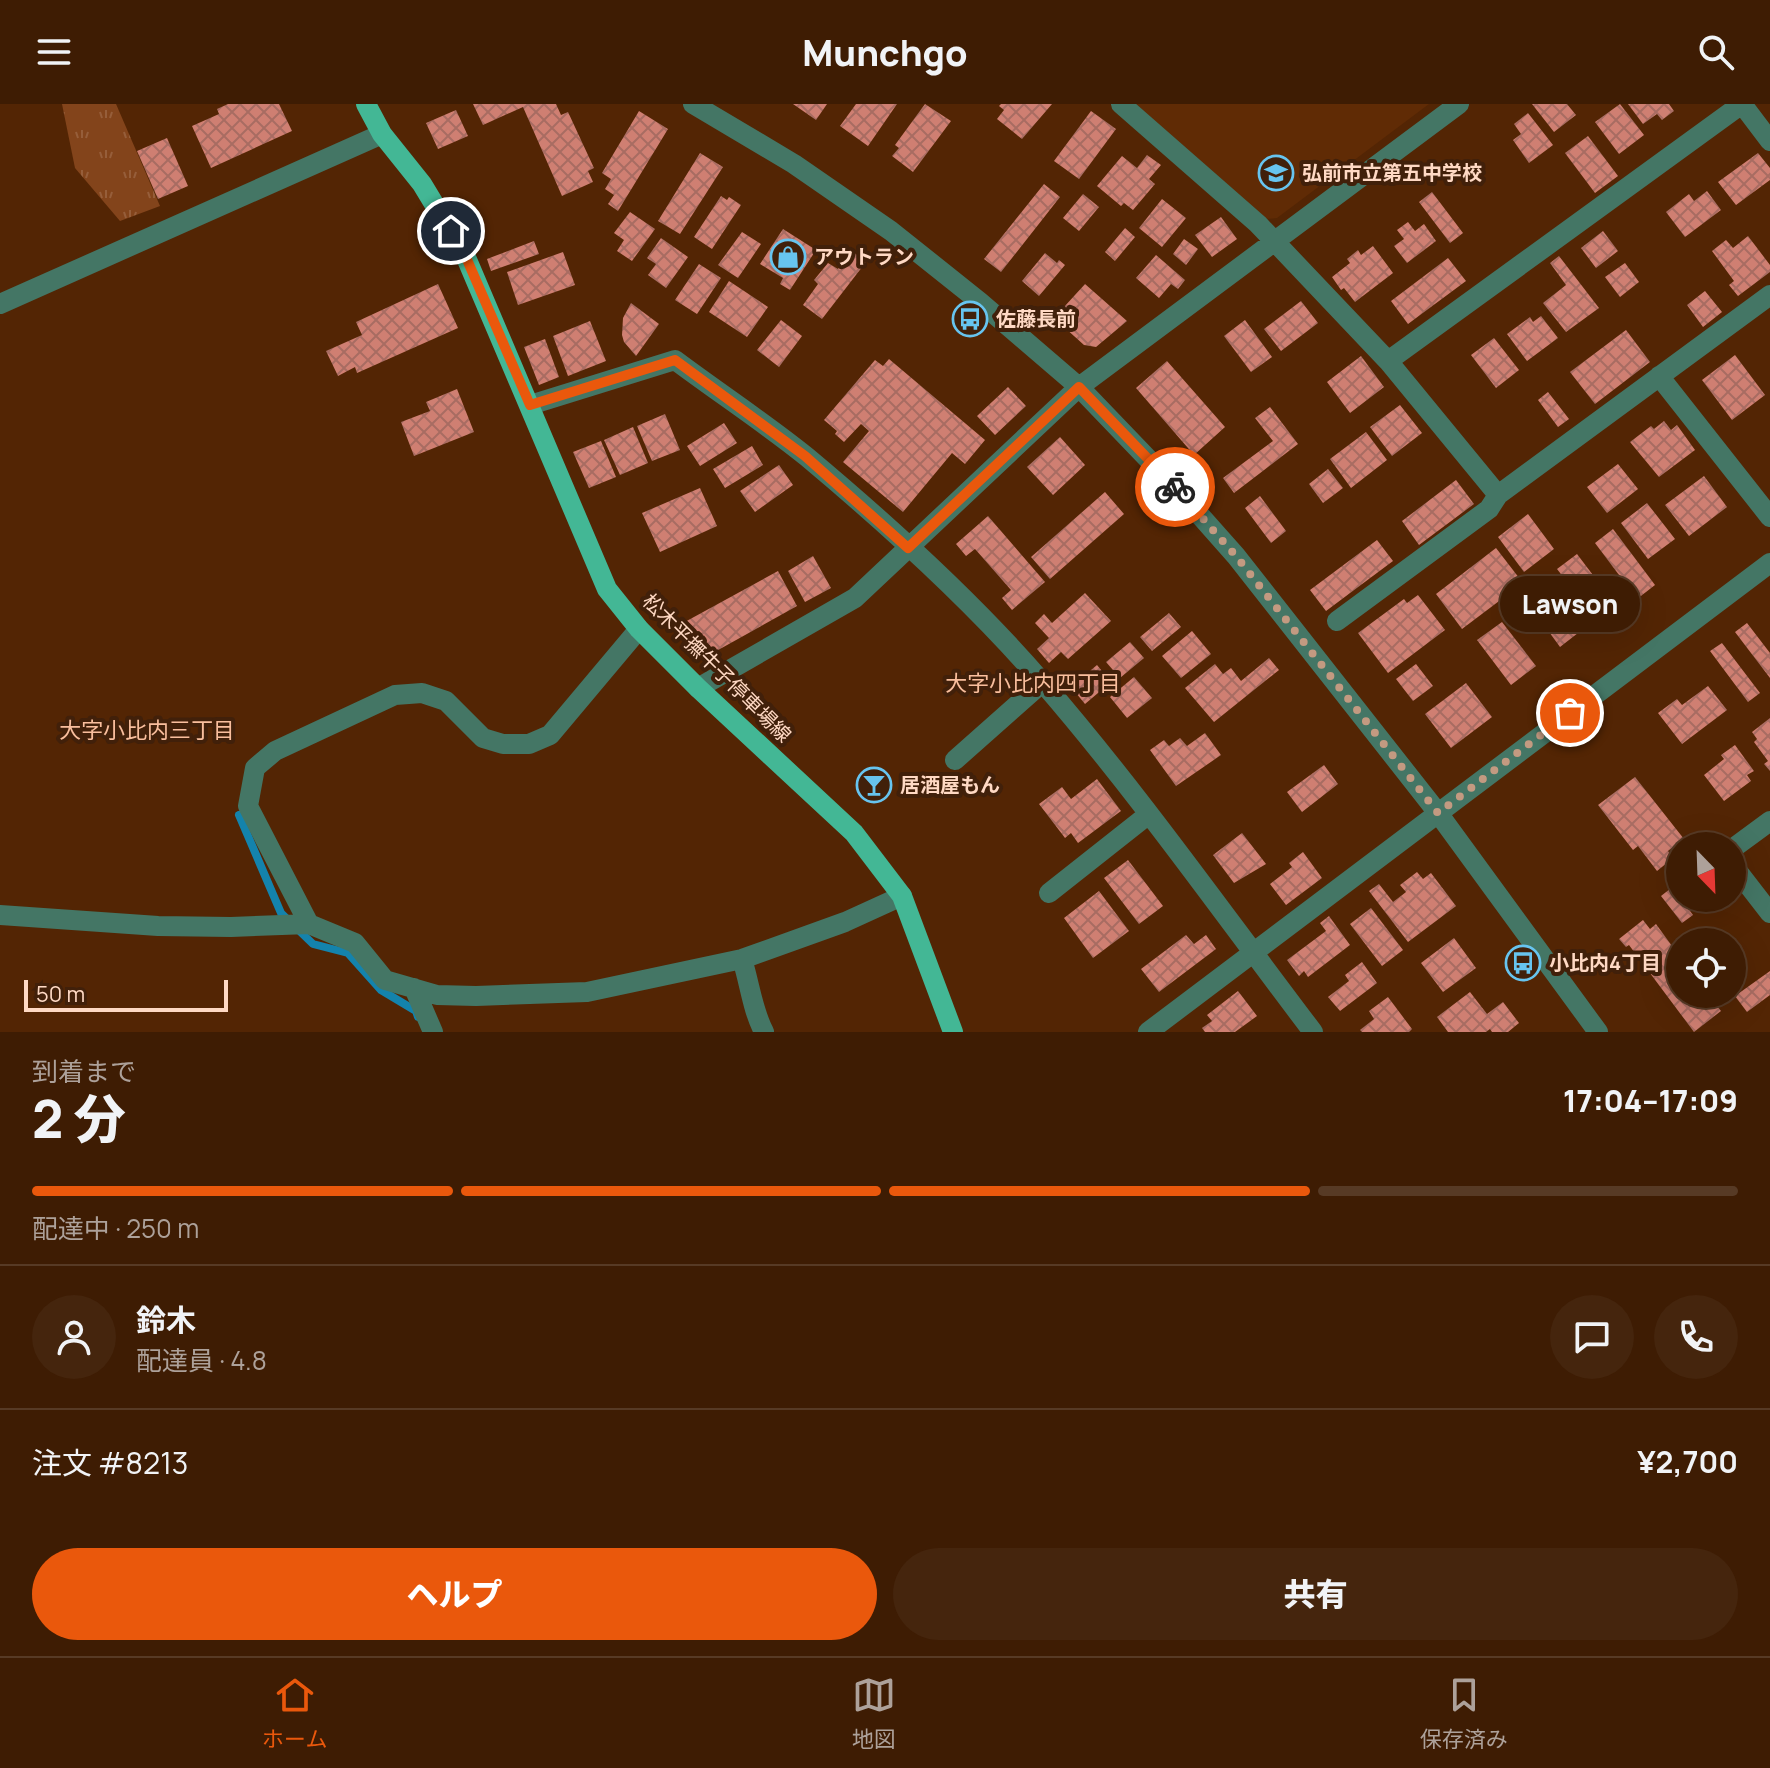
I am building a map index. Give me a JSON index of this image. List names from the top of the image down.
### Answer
{
  "streets": {
    "main road": ["松木平撫牛子停車場線"]
  },
  "districts": ["大字小比内四丁目", "大字小比内三丁目"],
  "places": {
    "school or university": ["弘前市立第五中学校"],
    "shop": ["アウトラン"],
    "bus stop": ["佐藤長前", "小比内4丁目"],
    "other": ["Lawson"],
    "bar": ["居酒屋もん"]
  },
  "scale_bar": "50 m",
  "north": "bottom right",
  "page": {
    "header": "Munchgo",
    "bubble": "Lawson",
    "scale": "50 m",
    "heading": ["2 分", "到着まで", "17:04–17:09"],
    "panel": [
      "鈴木",
      "配達員 · 4.8",
      "注文 #8213",
      "¥2,700"
    ],
    "bar": "配達中 · 250 m",
    "buttons": ["ヘルプ", "共有"],
    "tabs": ["ホーム", "地図", "保存済み"]
  }
}
